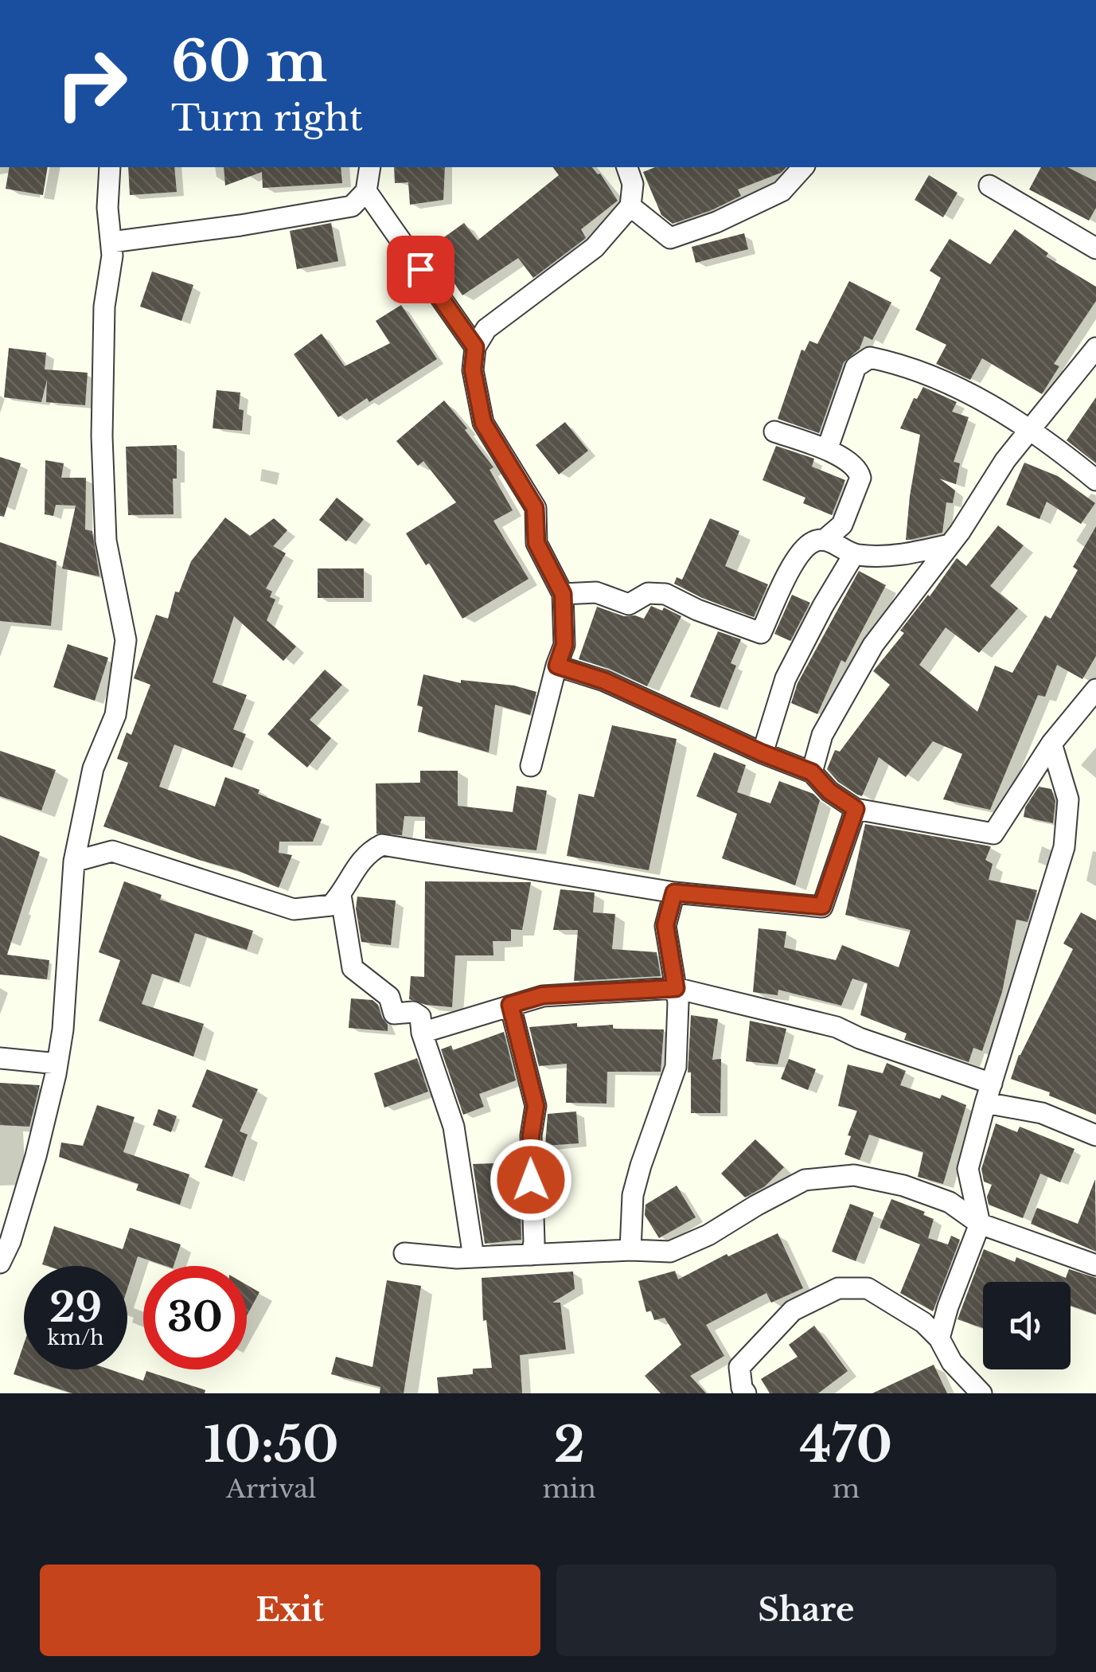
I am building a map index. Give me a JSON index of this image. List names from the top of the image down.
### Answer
{
  "page": {
    "turn": ["60 m", "Turn right"],
    "speed": "29 km/h",
    "limit": "30",
    "eta": [
      "10:50",
      "Arrival",
      "2",
      "min",
      "470",
      "m"
    ],
    "buttons": ["Exit", "Share"]
  }
}
